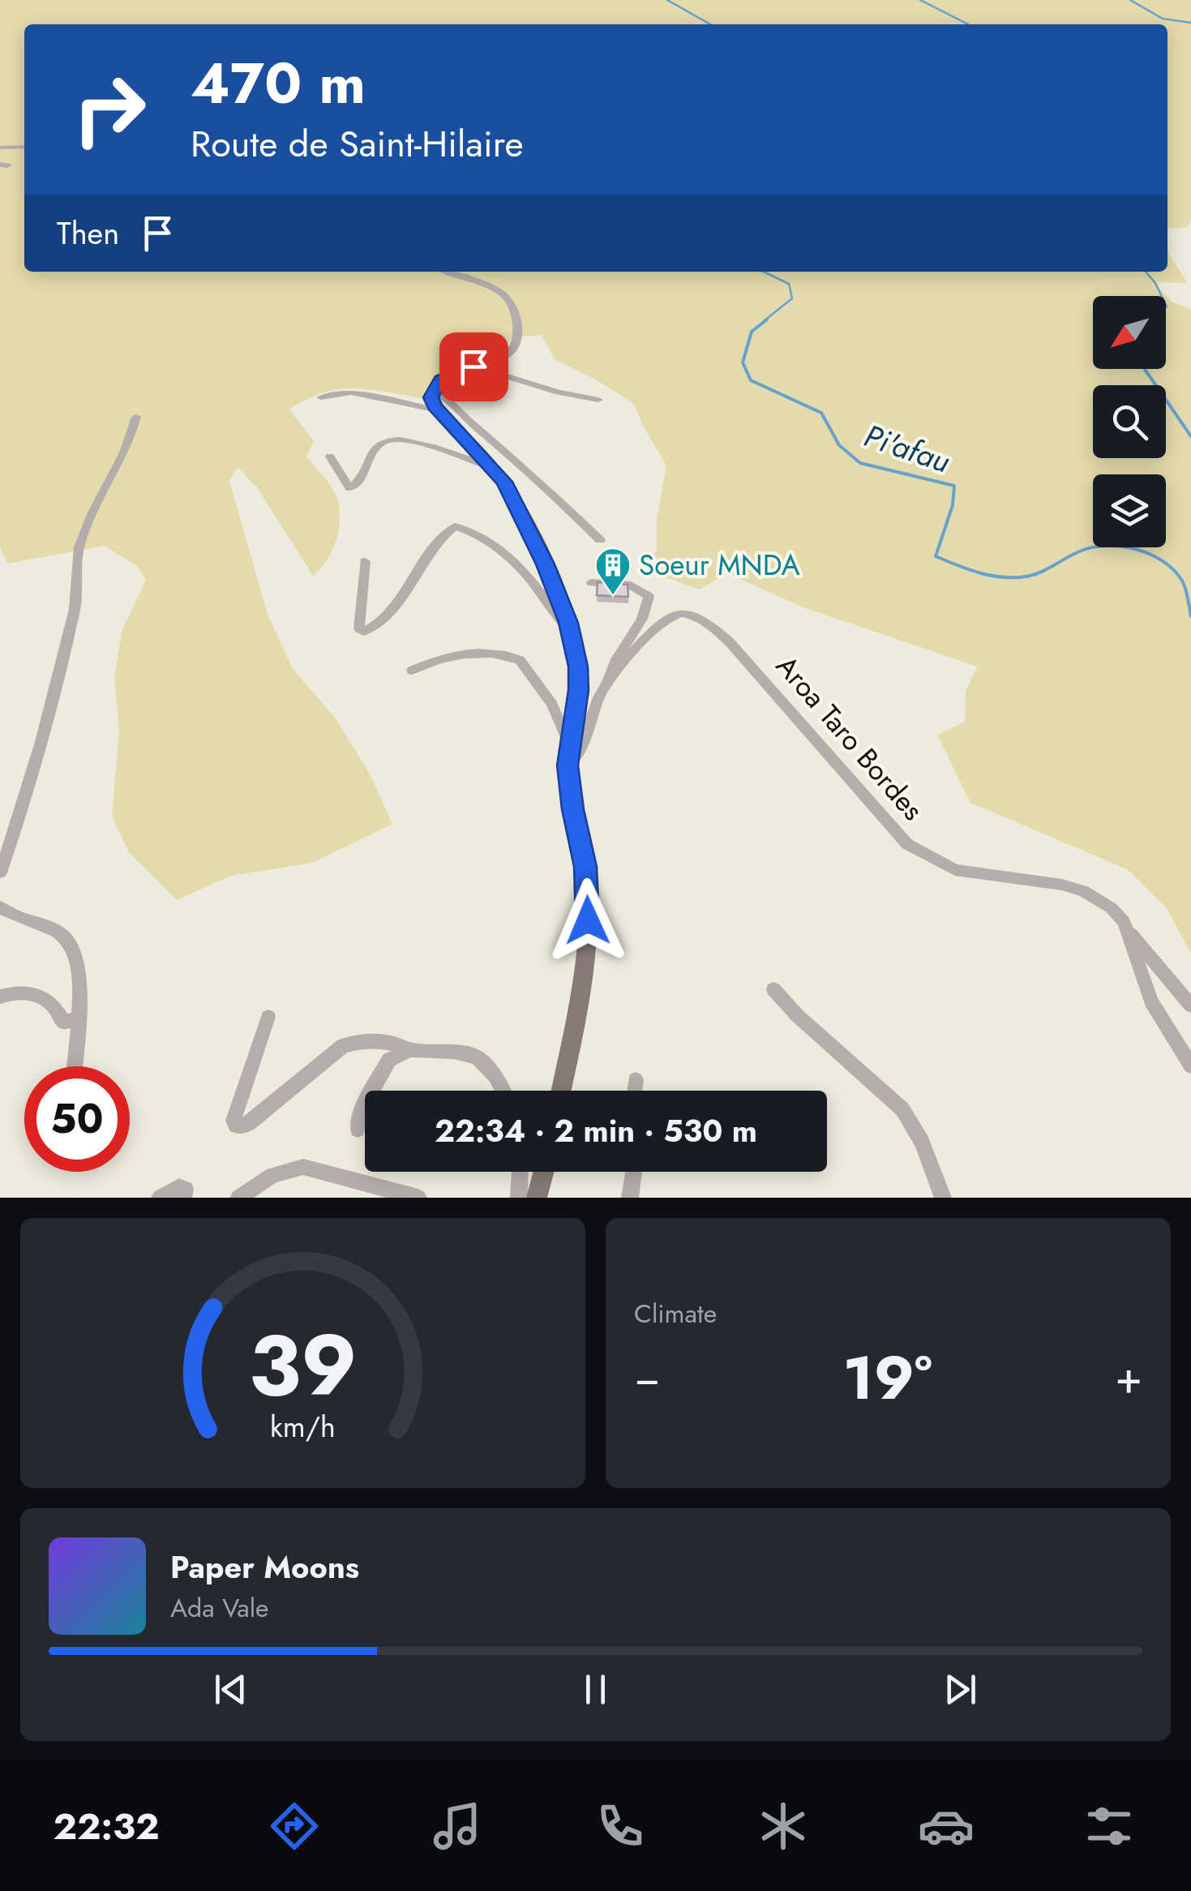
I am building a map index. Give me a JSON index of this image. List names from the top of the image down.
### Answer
{
  "streets": {
    "street": ["Aroa Taro Bordes"]
  },
  "water": ["Pi'afau"],
  "places": {
    "building": ["Soeur MNDA"]
  },
  "north": "bottom left",
  "page": {
    "turn": ["470 m", "Route de Saint-Hilaire"],
    "then": "Then",
    "limit": "50",
    "trip": "22:34 · 2 min · 530 m",
    "tile": "Climate",
    "heat": ["−", "19°", "+"],
    "song": ["Paper Moons", "Ada Vale"],
    "tabs": "22:32",
    "gauge": ["39", "km/h"]
  }
}
